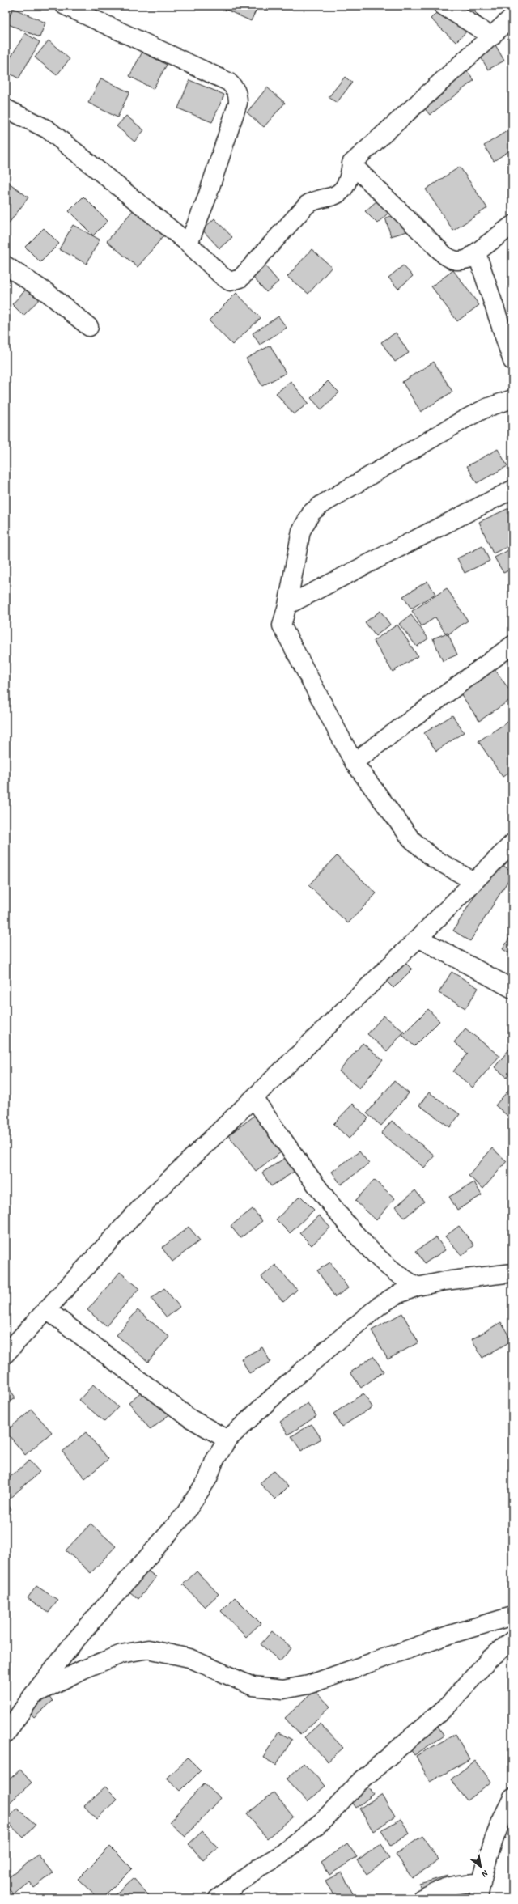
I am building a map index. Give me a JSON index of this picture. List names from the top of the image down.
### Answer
{
  "north": "bottom right"
}
